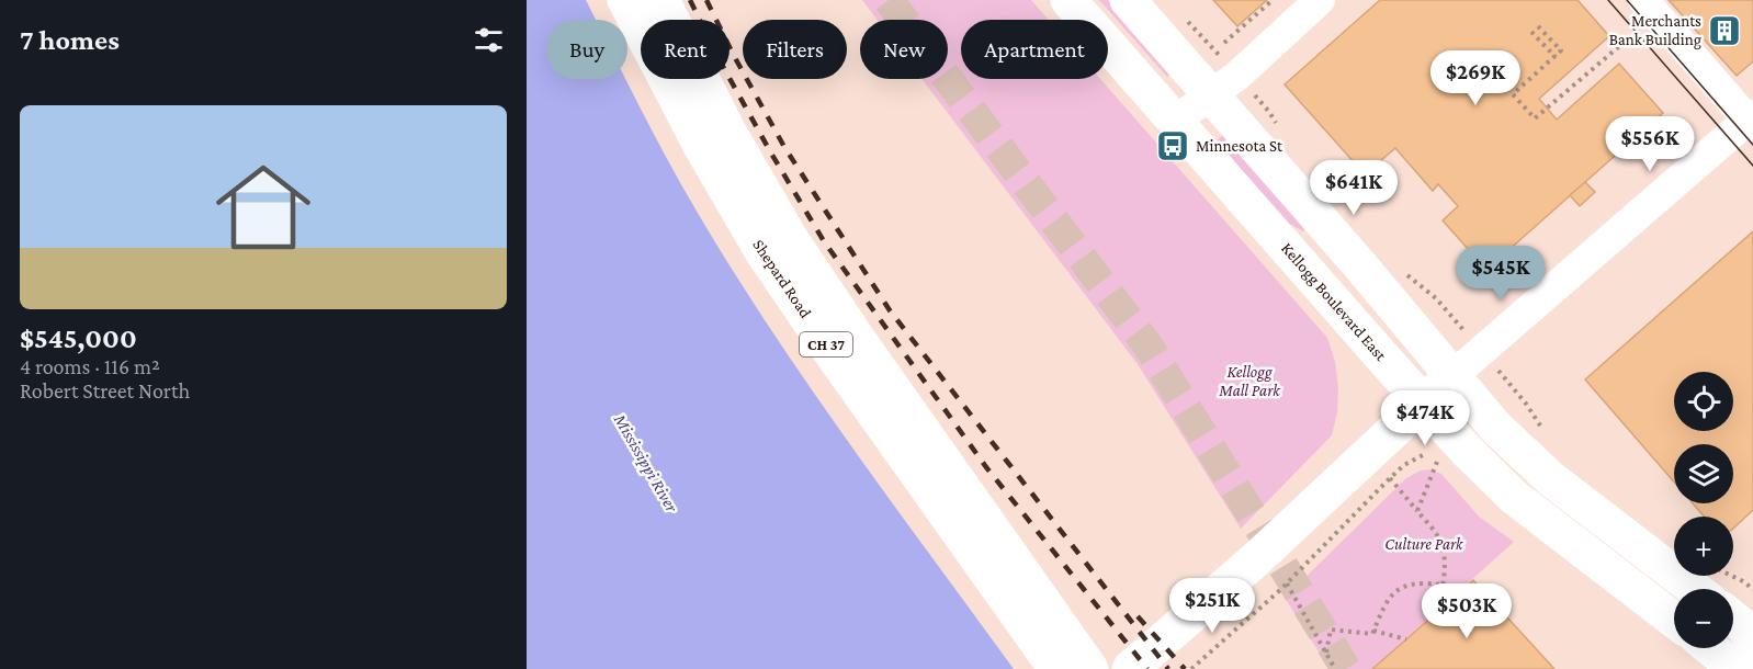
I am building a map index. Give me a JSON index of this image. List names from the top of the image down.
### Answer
{
  "streets": {
    "main road": ["Shepard Road", "Kellogg Boulevard East", "CH 37"]
  },
  "water": ["Mississippi River"],
  "parks": ["Kellogg Mall Park", "Culture Park"],
  "places": {
    "building": ["Merchants Bank Building"],
    "bus stop": ["Minnesota St"]
  },
  "page": {
    "heading": "7 homes",
    "chip": [
      "Buy",
      "Rent",
      "Filters",
      "New",
      "Apartment"
    ],
    "price": [
      "$269K",
      "$556K",
      "$641K",
      "$545K",
      "$474K",
      "$251K",
      "$503K"
    ],
    "list": [
      {
        "name": "$545,000",
        "note": "4 rooms · 116 m² · Robert Street North"
      }
    ],
    "map_buttons": ["+", "−"]
  }
}
